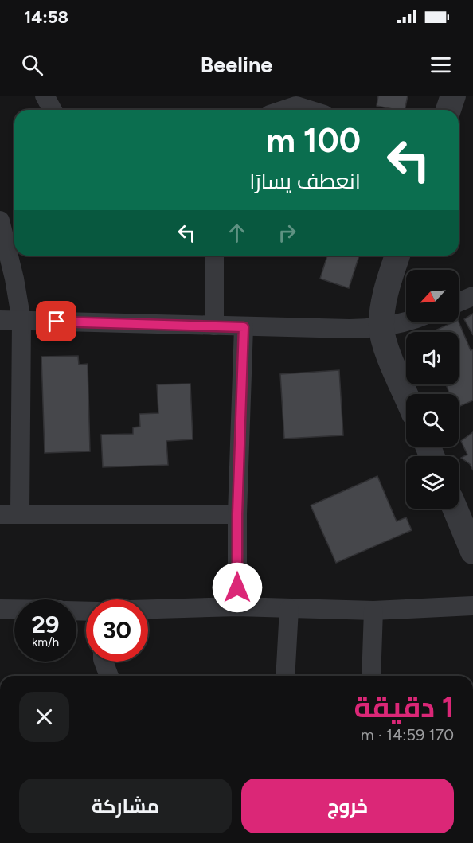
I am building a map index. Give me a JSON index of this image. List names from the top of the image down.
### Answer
{
  "north": "bottom left",
  "page": {
    "status": "14:58",
    "header": "Beeline",
    "turn": ["100 m", "انعطف يسارًا"],
    "speed": "29 km/h",
    "limit": "30",
    "heading": ["1 دقيقة", "170 m · 14:59"],
    "buttons": ["خروج", "مشاركة"]
  }
}
